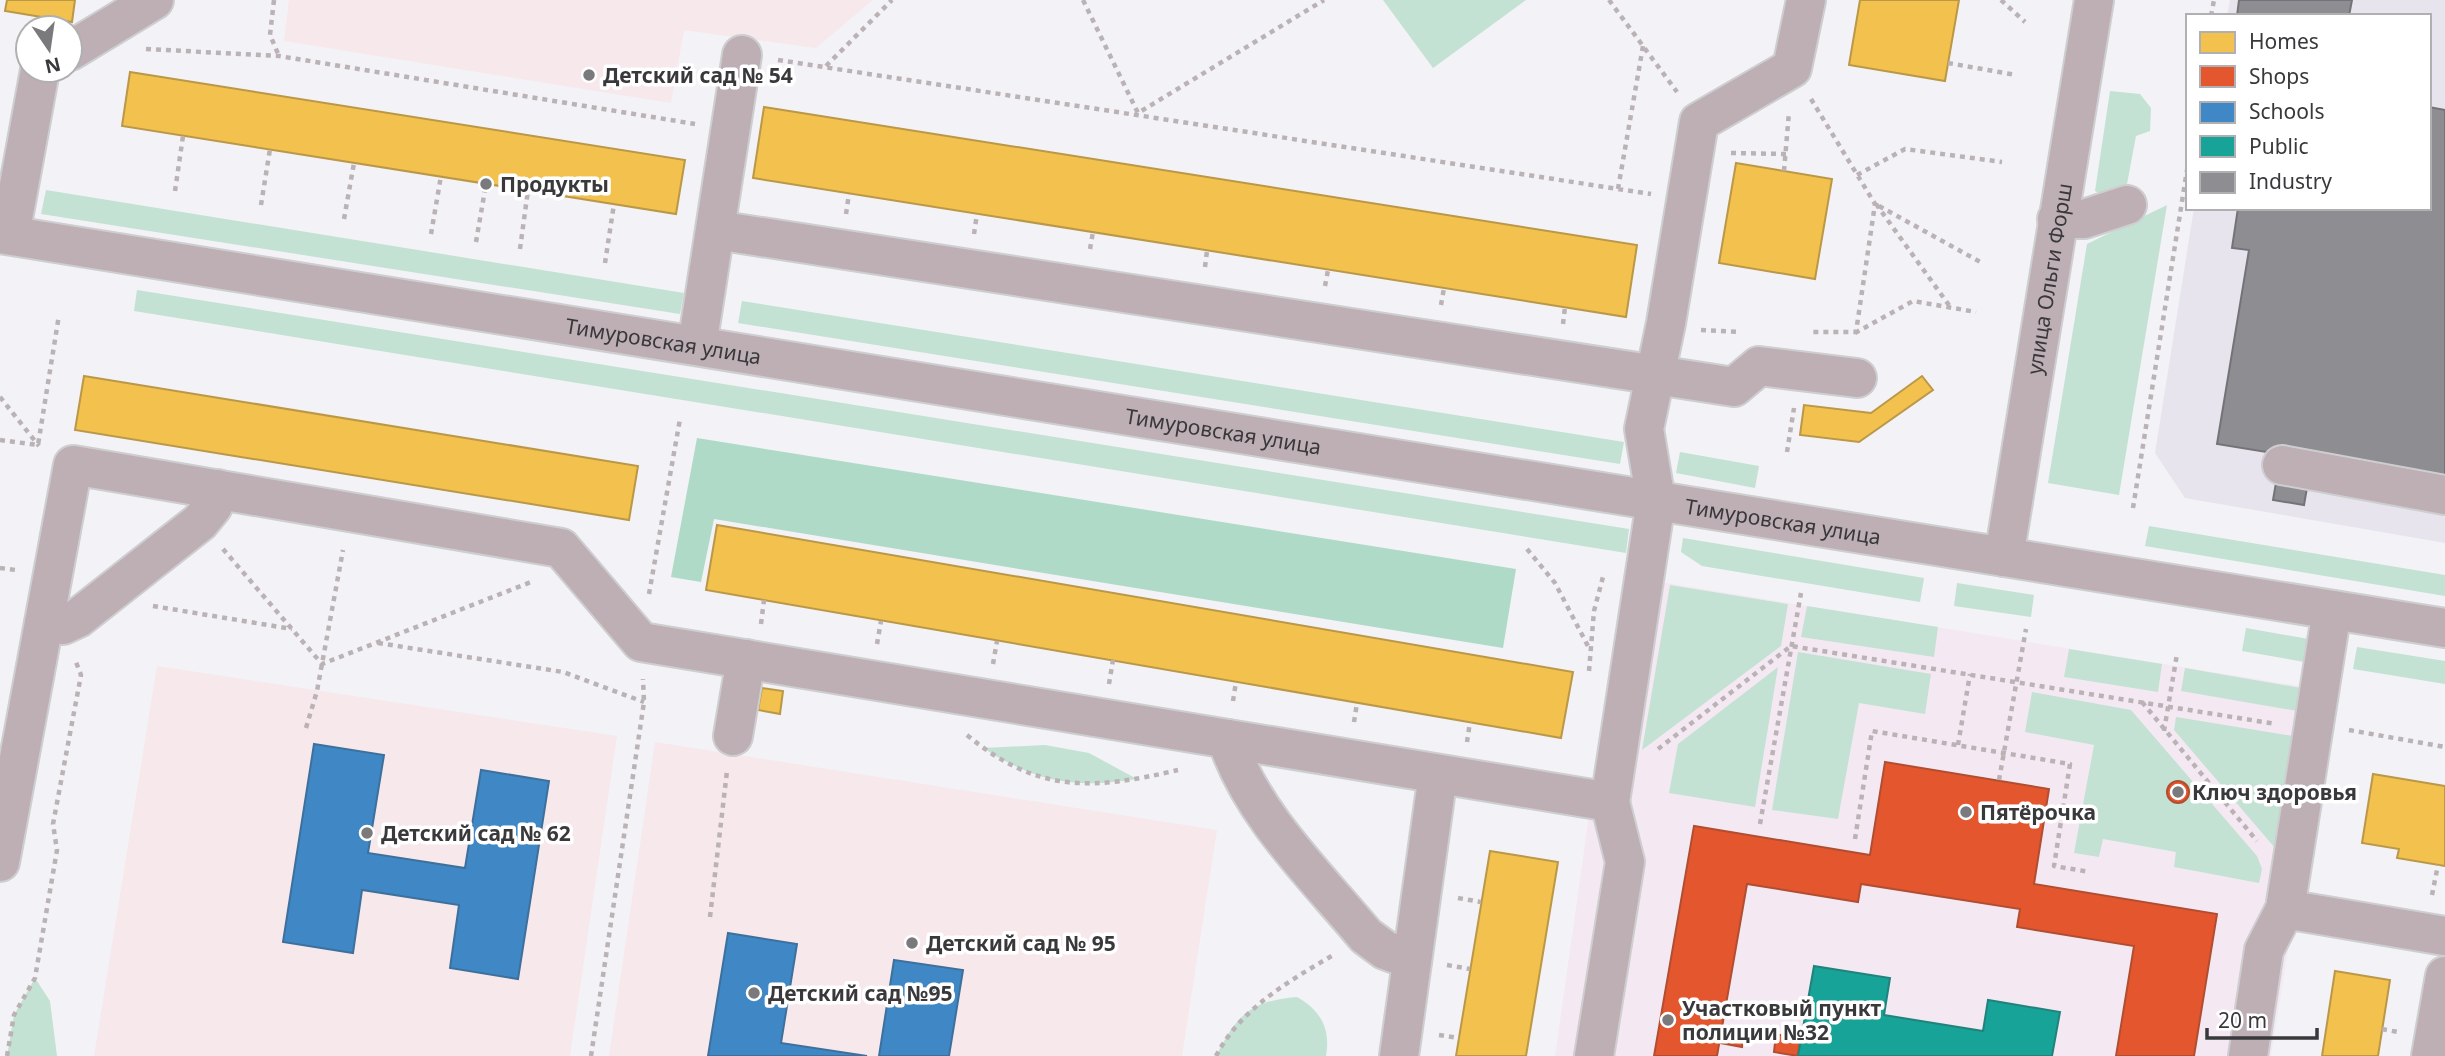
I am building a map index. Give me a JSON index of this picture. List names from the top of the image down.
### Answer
{
  "streets": {
    "street": ["улица Ольги Форш", "Тимуровская улица"]
  },
  "crossings": [
    ["улица Ольги Форш", "Тимуровская улица"]
  ],
  "places": [
    "Детский сад № 54",
    "Продукты",
    "Ключ здоровья",
    "Пятёрочка",
    "Детский сад № 62",
    "Детский сад № 95",
    "Детский сад №95",
    "Участковый пункт полиции №32"
  ],
  "legend": [
    "Homes",
    "Shops",
    "Schools",
    "Public",
    "Industry"
  ],
  "scale_bar": "20 m",
  "north": "bottom"
}
